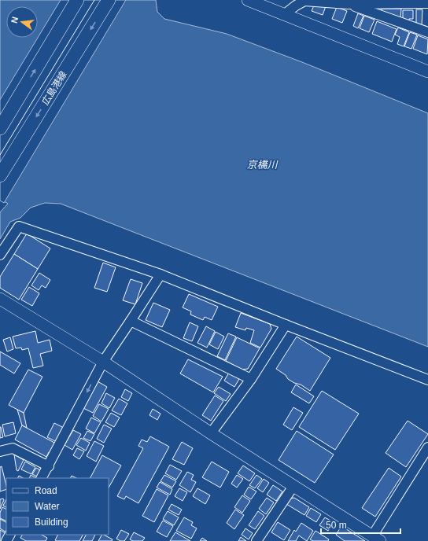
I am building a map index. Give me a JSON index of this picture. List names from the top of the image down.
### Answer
{
  "streets": {
    "main road": ["広島港線"]
  },
  "water": ["京橋川"],
  "legend": ["Road", "Water", "Building"],
  "scale_bar": "50 m",
  "north": "left"
}
